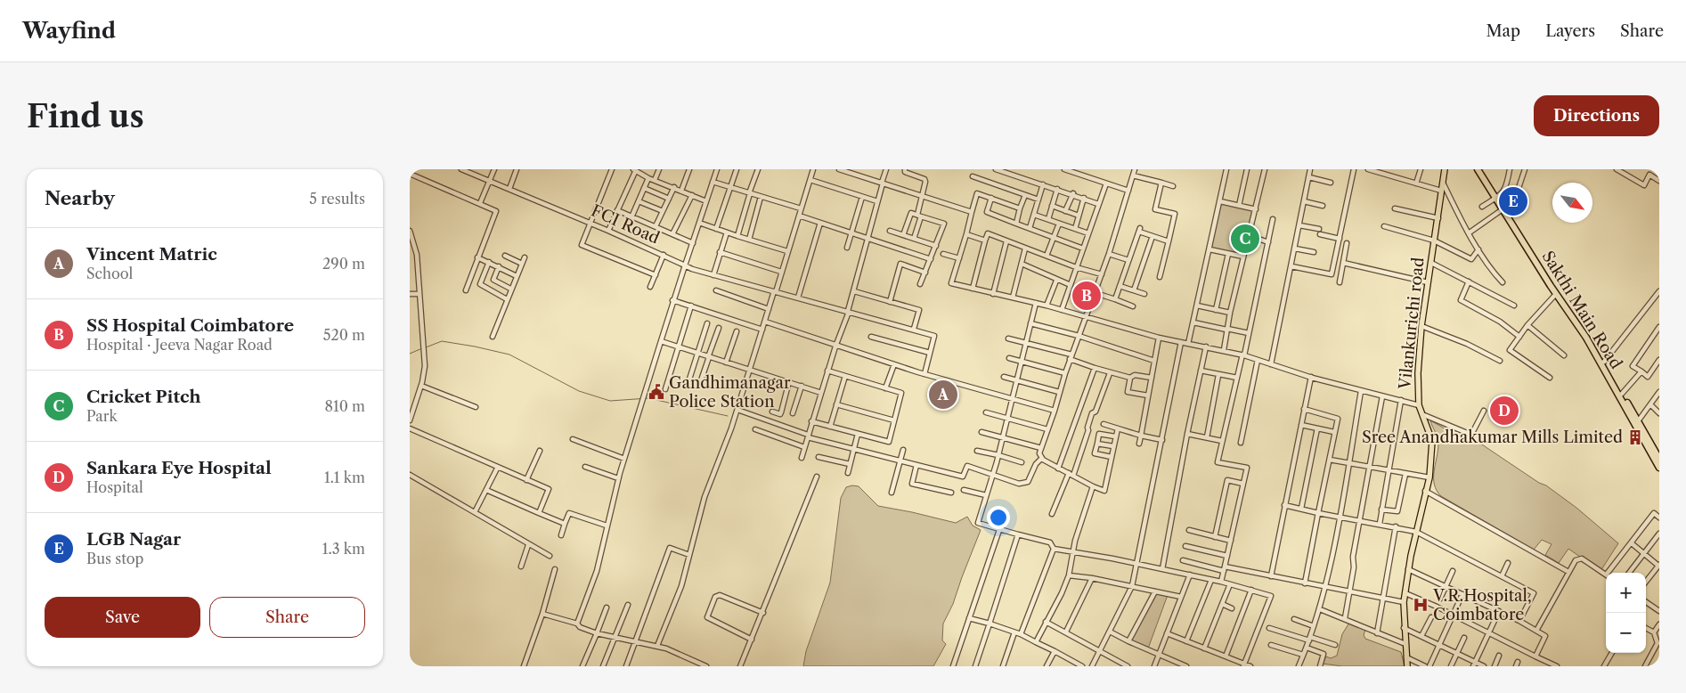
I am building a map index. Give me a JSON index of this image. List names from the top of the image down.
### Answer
{
  "streets": {
    "highway": ["Sakthi Main Road"],
    "main road": ["Vilankurichi road"],
    "street": ["FCI Road"]
  },
  "places": {
    "public building": ["Gandhimanagar Police Station"],
    "building": ["Sree Anandhakumar Mills Limited"],
    "hospital": ["V.R.Hospital, Coimbatore"]
  },
  "north": "bottom right",
  "page": {
    "header": "Wayfind",
    "nav": ["Map", "Layers", "Share"],
    "buttons": [
      "Directions",
      ["Save", "Share"]
    ],
    "title": "Find us",
    "heading": ["Nearby", "5 results"],
    "pins": [
      "E",
      "C",
      "B",
      "A",
      "D"
    ],
    "list": [
      {
        "mark": "A",
        "name": "Vincent Matric",
        "note": "School",
        "value": "290 m"
      },
      {
        "mark": "B",
        "name": "SS Hospital Coimbatore",
        "note": "Hospital · Jeeva Nagar Road",
        "value": "520 m"
      },
      {
        "mark": "C",
        "name": "Cricket Pitch",
        "note": "Park",
        "value": "810 m"
      },
      {
        "mark": "D",
        "name": "Sankara Eye Hospital",
        "note": "Hospital",
        "value": "1.1 km"
      },
      {
        "mark": "E",
        "name": "LGB Nagar",
        "note": "Bus stop",
        "value": "1.3 km"
      }
    ],
    "map_buttons": ["+", "−"]
  }
}
